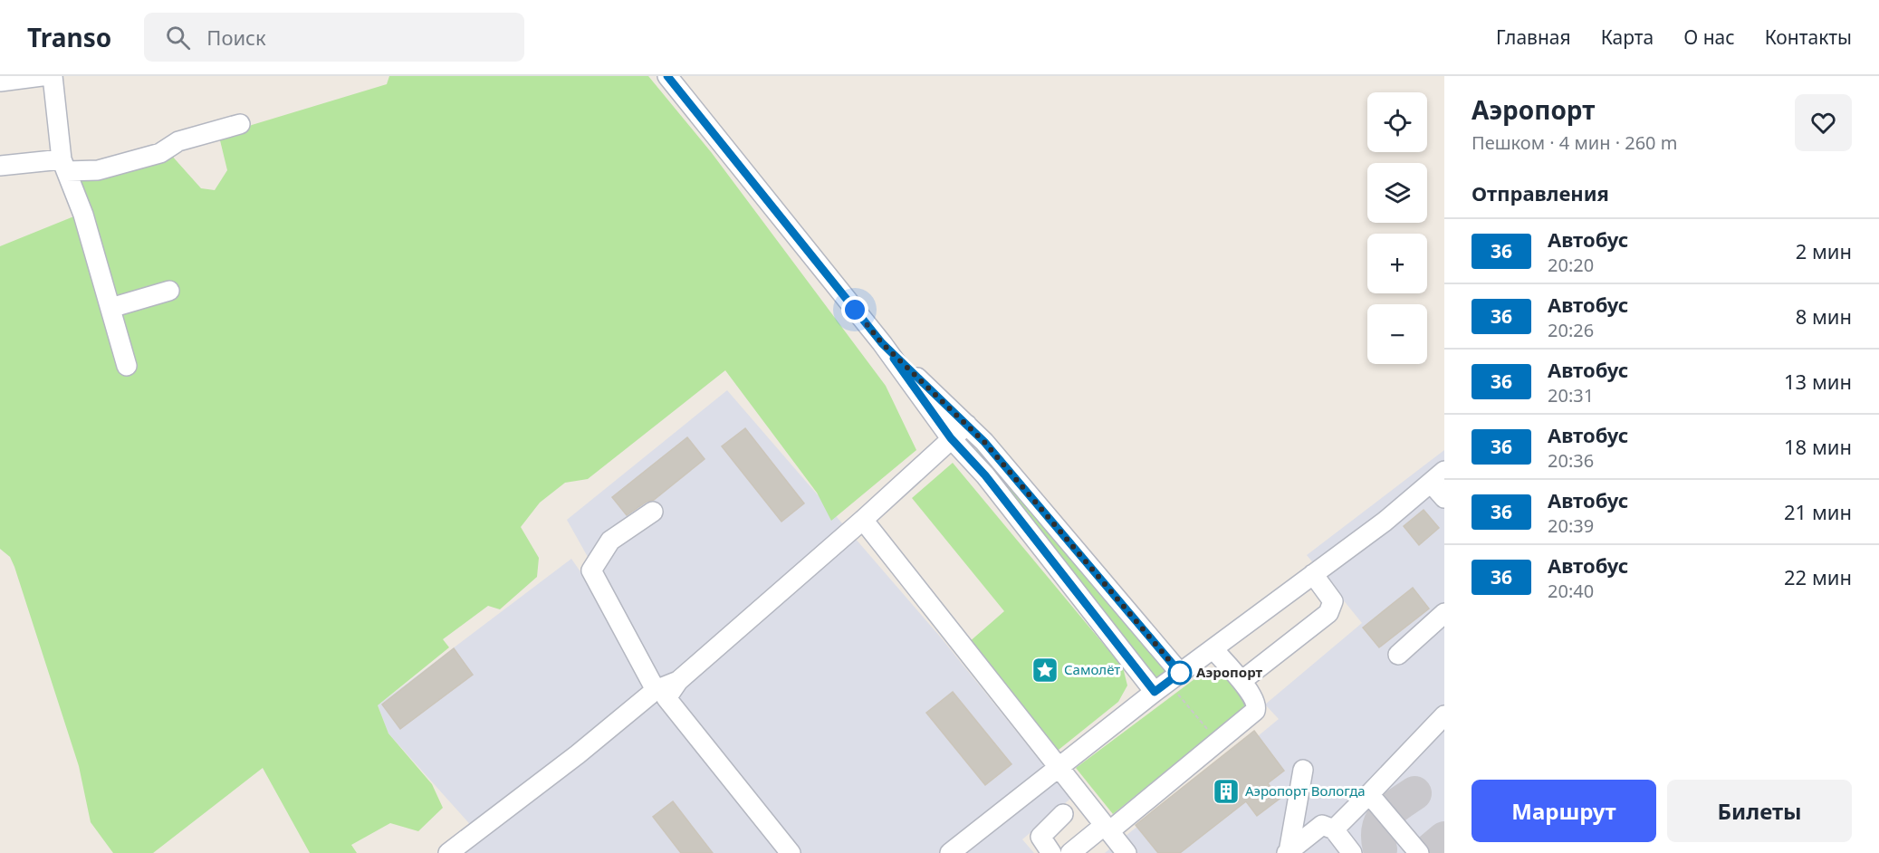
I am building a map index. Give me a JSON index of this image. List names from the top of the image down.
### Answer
{
  "places": {
    "place": ["Самолёт"],
    "other": ["Аэропорт"],
    "building": ["Аэропорт Вологда"]
  },
  "lines": ["bus line 36"],
  "page": {
    "header": "Transo",
    "search": "Поиск",
    "nav": [
      "Главная",
      "Карта",
      "О нас",
      "Контакты"
    ],
    "heading": [
      ["Аэропорт", "Пешком · 4 мин · 260 m"],
      "Отправления"
    ],
    "map_buttons": ["+", "−"],
    "list": [
      {
        "mark": "36",
        "name": "Автобус",
        "note": "20:20",
        "value": "2 мин"
      },
      {
        "mark": "36",
        "name": "Автобус",
        "note": "20:26",
        "value": "8 мин"
      },
      {
        "mark": "36",
        "name": "Автобус",
        "note": "20:31",
        "value": "13 мин"
      },
      {
        "mark": "36",
        "name": "Автобус",
        "note": "20:36",
        "value": "18 мин"
      },
      {
        "mark": "36",
        "name": "Автобус",
        "note": "20:39",
        "value": "21 мин"
      },
      {
        "mark": "36",
        "name": "Автобус",
        "note": "20:40",
        "value": "22 мин"
      }
    ],
    "buttons": ["Маршрут", "Билеты"]
  }
}
